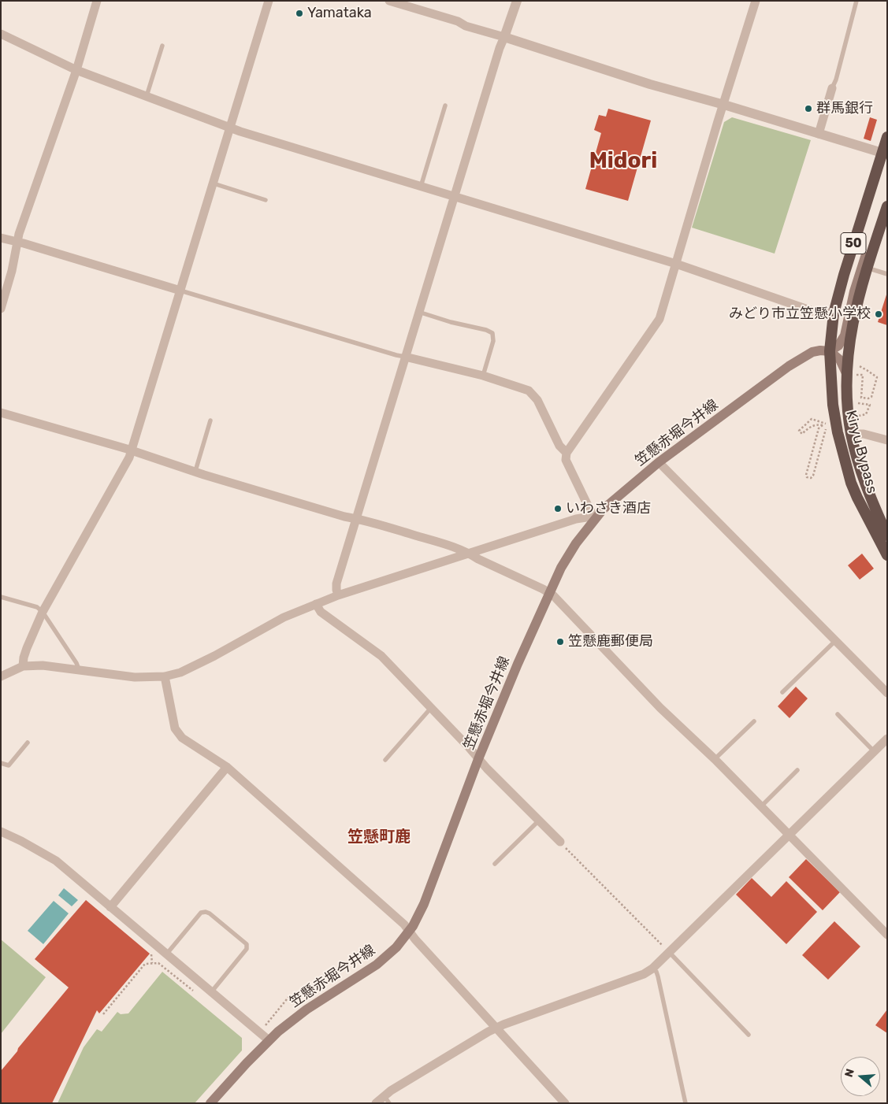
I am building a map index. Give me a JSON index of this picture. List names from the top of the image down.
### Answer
{
  "streets": {
    "highway": ["50", "Kiryu Bypass"],
    "main road": ["笠懸赤堀今井線"]
  },
  "crossings": [
    ["50", "笠懸赤堀今井線"],
    ["50", "Kiryu Bypass"],
    ["笠懸赤堀今井線", "Kiryu Bypass"]
  ],
  "districts": ["Midori", "笠懸町鹿"],
  "places": [
    "Yamataka",
    "群馬銀行",
    "みどり市立笠懸小学校",
    "いわさき酒店",
    "笠懸鹿郵便局"
  ],
  "north": "left"
}
